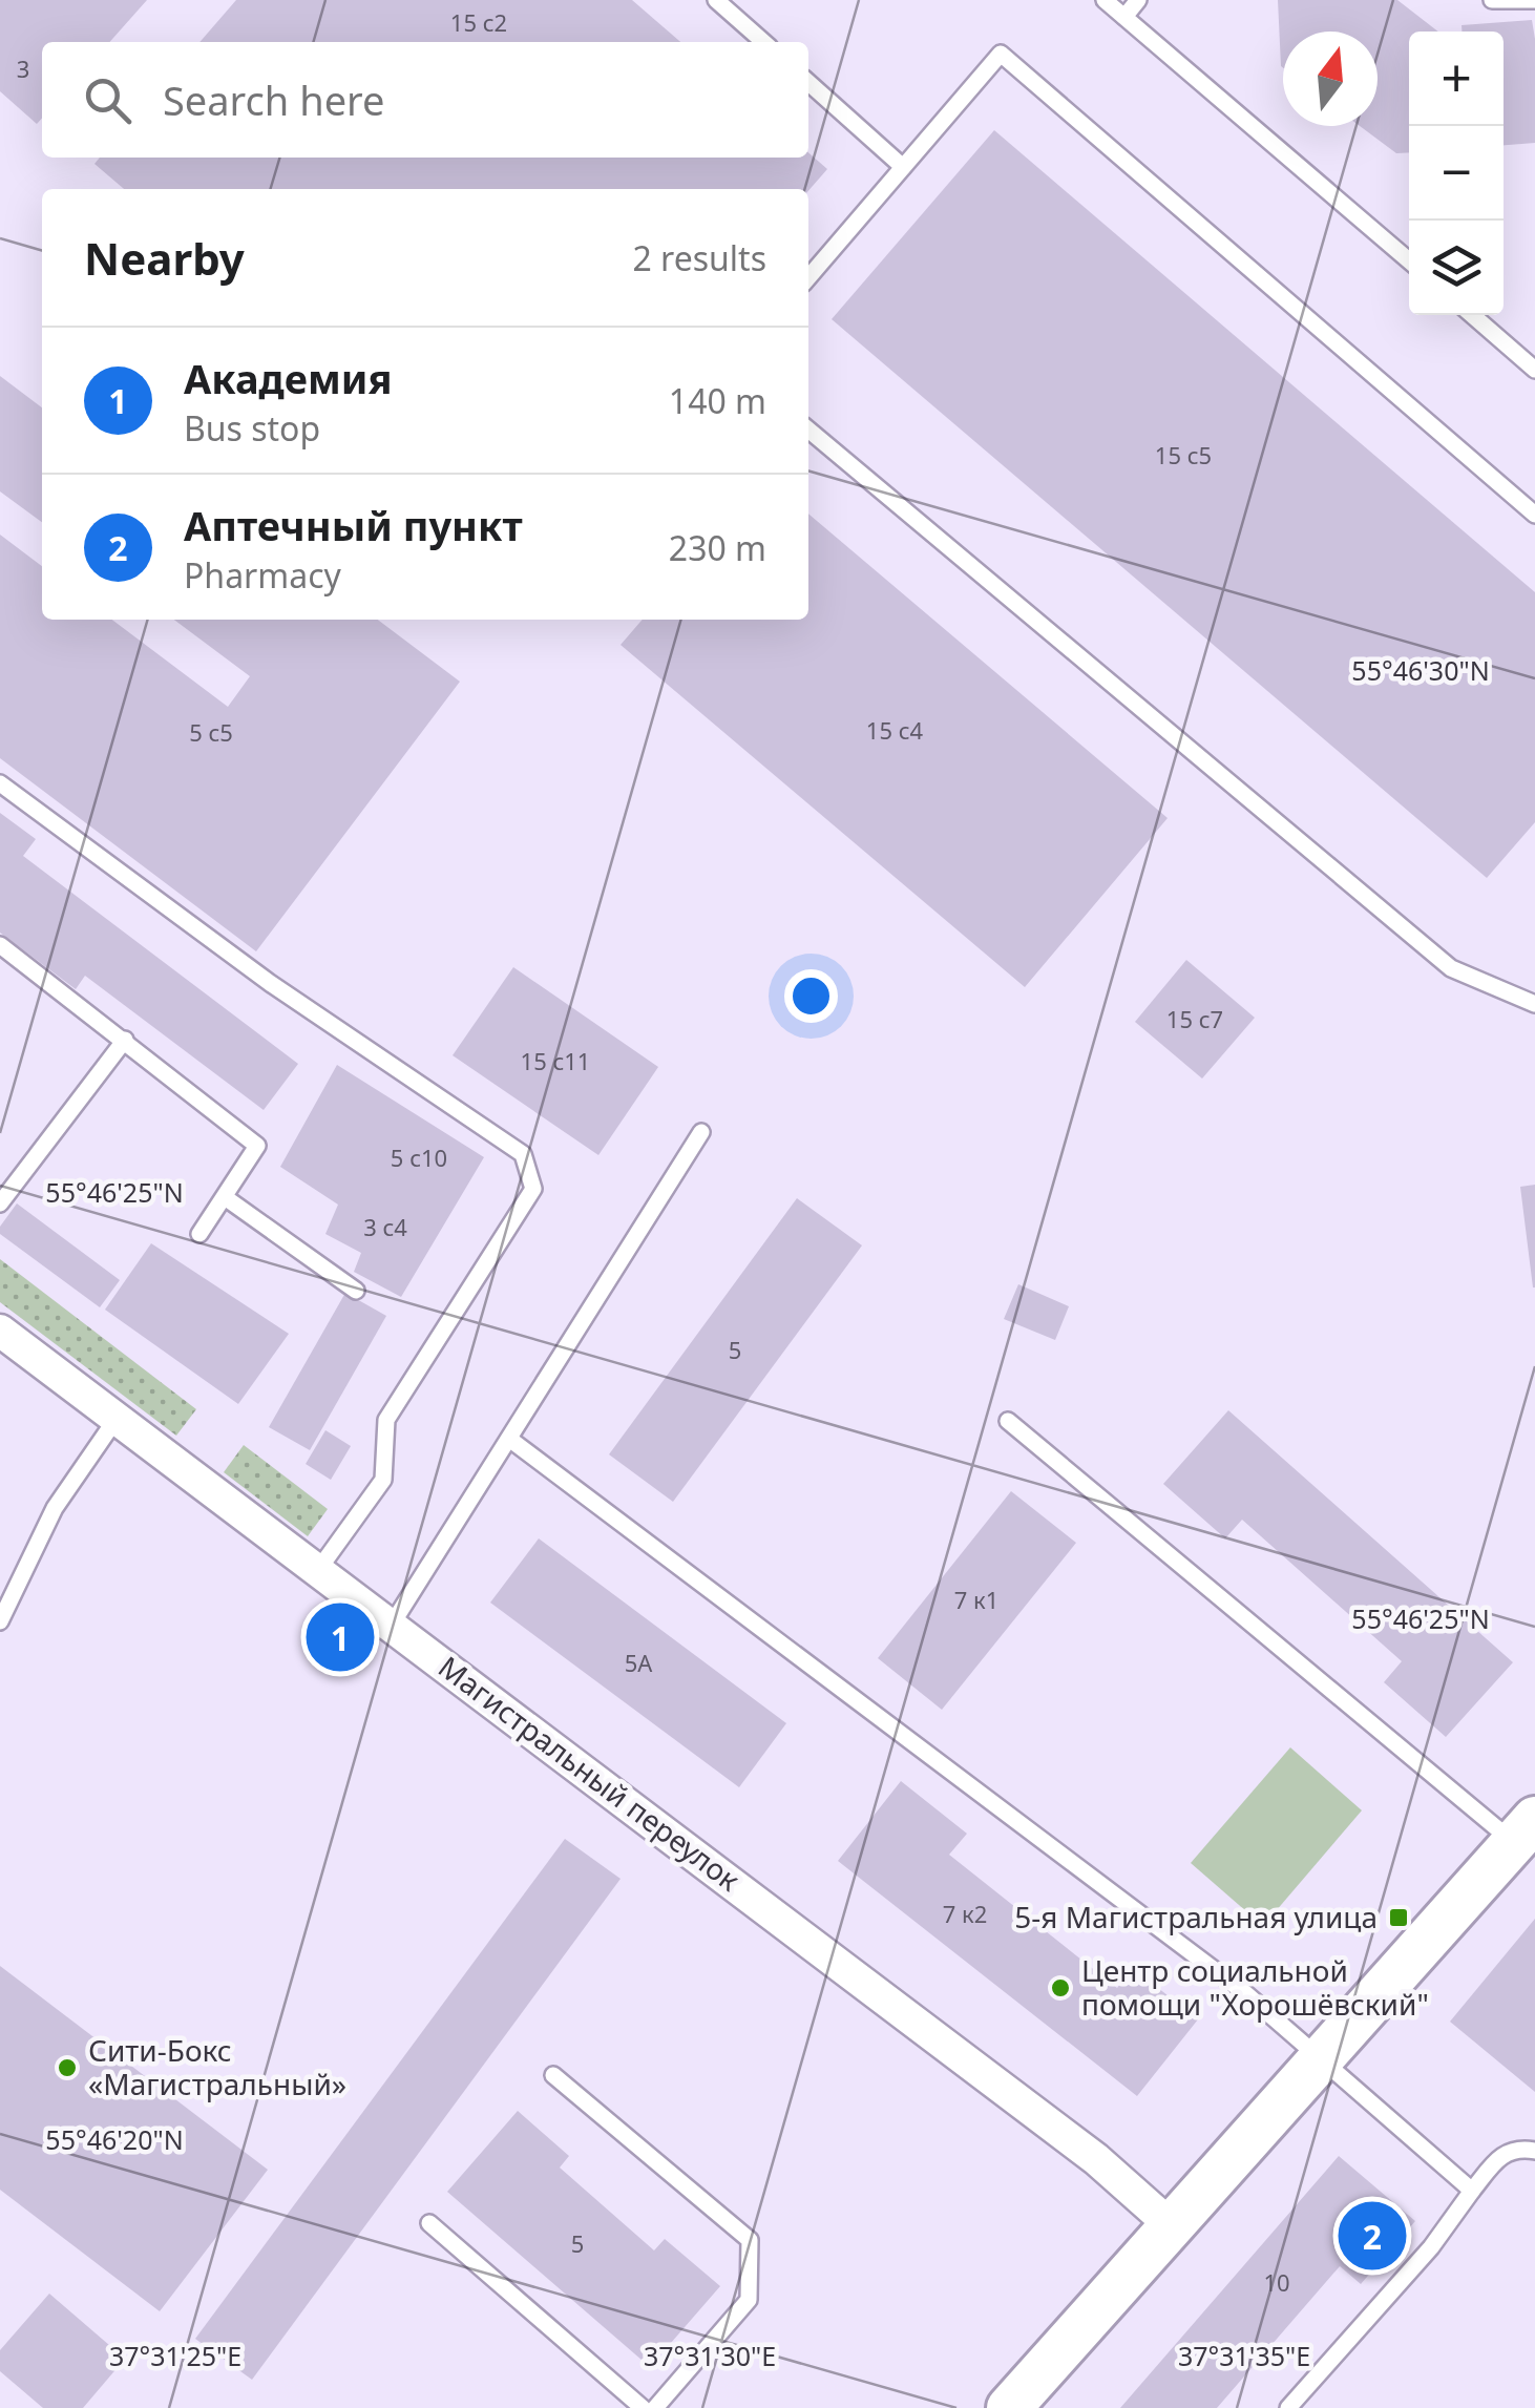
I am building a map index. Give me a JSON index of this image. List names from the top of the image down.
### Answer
{
  "streets": {
    "street": ["Магистральный переулок"]
  },
  "places": {
    "transit": ["5-я Магистральная улица"],
    "other": ["Центр социальной помощи \"Хорошёвский\"", "Сити-Бокс «Магистральный»"]
  },
  "house_numbers": [
    "15 с2",
    "3",
    "15 с5",
    "15 с4",
    "5 с5",
    "15 с7",
    "15 с11",
    "5 с10",
    "3 с4",
    "5",
    "7 к1",
    "5А",
    "7 к2",
    "5",
    "10"
  ],
  "north": "top",
  "page": {
    "map_buttons": ["+", "−"],
    "search": "Search here",
    "heading": ["Nearby", "2 results"],
    "list": [
      {
        "mark": "1",
        "name": "Академия",
        "note": "Bus stop",
        "value": "140 m"
      },
      {
        "mark": "2",
        "name": "Аптечный пункт",
        "note": "Pharmacy",
        "value": "230 m"
      }
    ],
    "pins": ["1", "2"]
  },
  "coordinates": [
    "55°46'30\"N",
    "55°46'25\"N",
    "55°46'20\"N",
    "37°31'25\"E",
    "37°31'30\"E",
    "37°31'35\"E"
  ]
}
